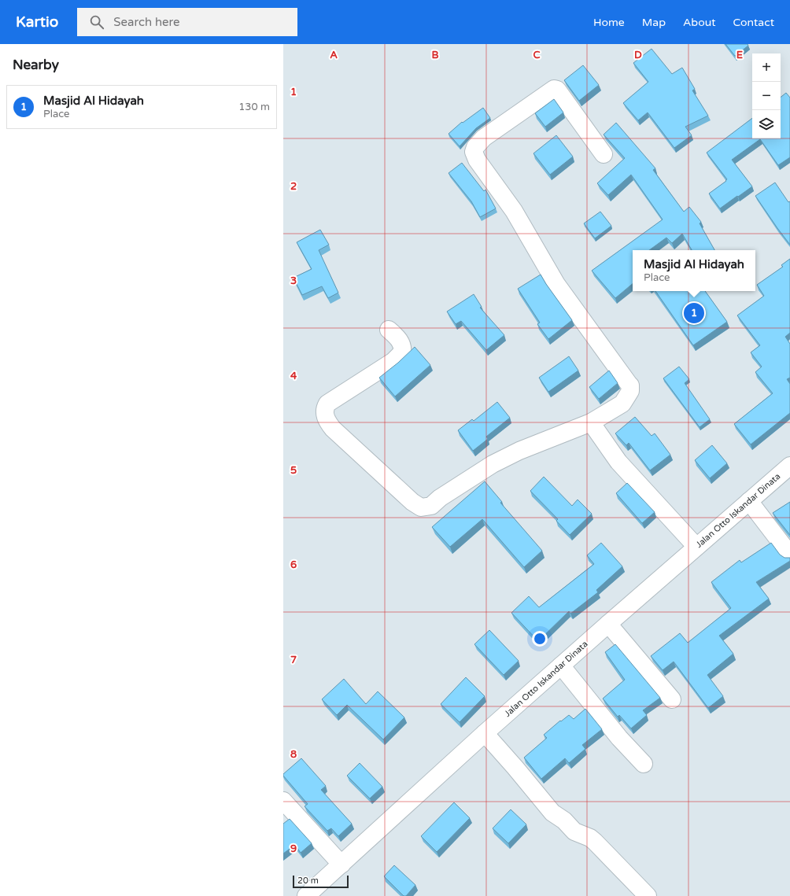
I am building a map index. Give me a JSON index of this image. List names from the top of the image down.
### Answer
{
  "streets": {
    "street": ["Jalan Otto Iskandar Dinata"]
  },
  "scale_bar": "20 m",
  "page": {
    "header": "Kartio",
    "search": "Search here",
    "nav": [
      "Home",
      "Map",
      "About",
      "Contact"
    ],
    "heading": "Nearby",
    "map_buttons": ["+", "−"],
    "list": [
      {
        "mark": "1",
        "name": "Masjid Al Hidayah",
        "note": "Place",
        "value": "130 m"
      }
    ],
    "popup": ["Masjid Al Hidayah", "Place"],
    "pins": "1",
    "scale": "20 m"
  },
  "grid": {
    "columns": [
      "A",
      "B",
      "C",
      "D",
      "E"
    ],
    "rows": [
      "1",
      "2",
      "3",
      "4",
      "5",
      "6",
      "7",
      "8",
      "9"
    ]
  }
}
